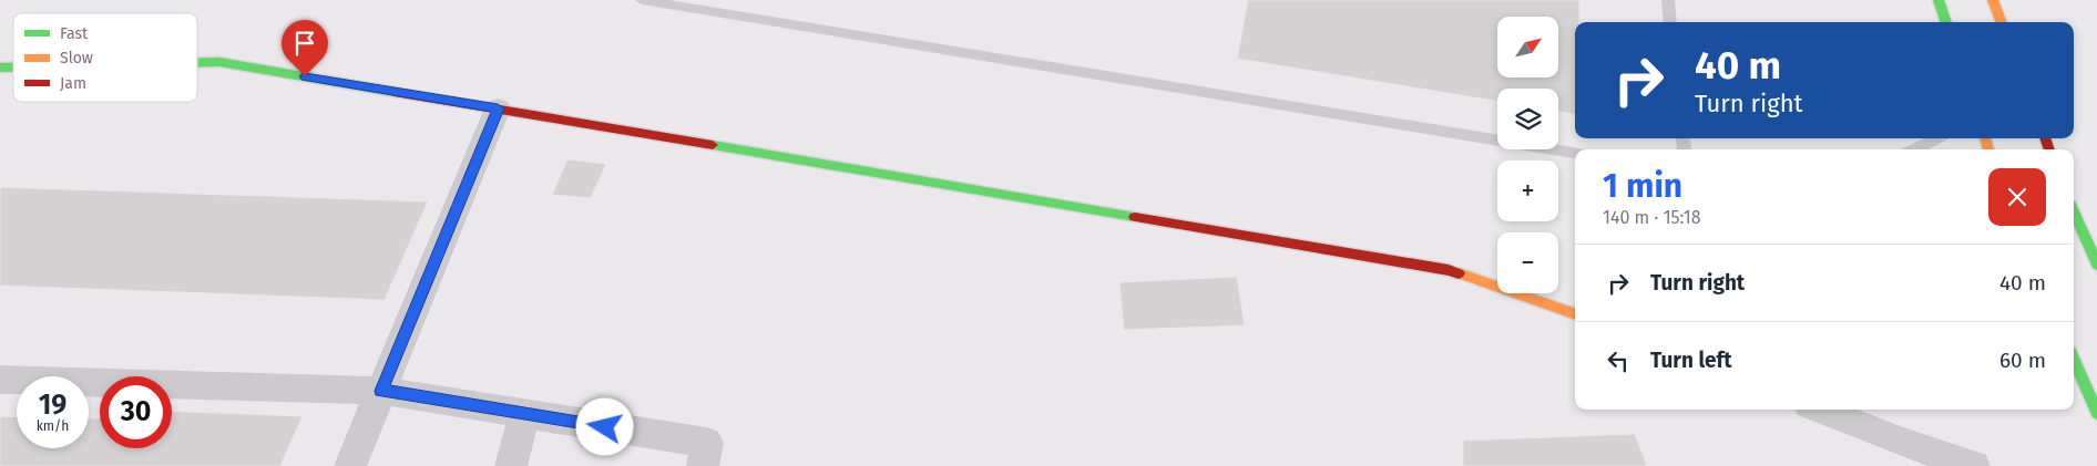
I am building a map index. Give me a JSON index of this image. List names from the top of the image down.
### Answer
{
  "legend": ["Fast", "Slow", "Jam"],
  "north": "top right",
  "page": {
    "map_buttons": ["+", "−"],
    "turn": ["40 m", "Turn right"],
    "heading": ["1 min", "140 m · 15:18"],
    "list": [
      {
        "name": "Turn right",
        "value": "40 m"
      },
      {
        "name": "Turn left",
        "value": "60 m"
      }
    ],
    "speed": "19 km/h",
    "limit": "30"
  }
}
